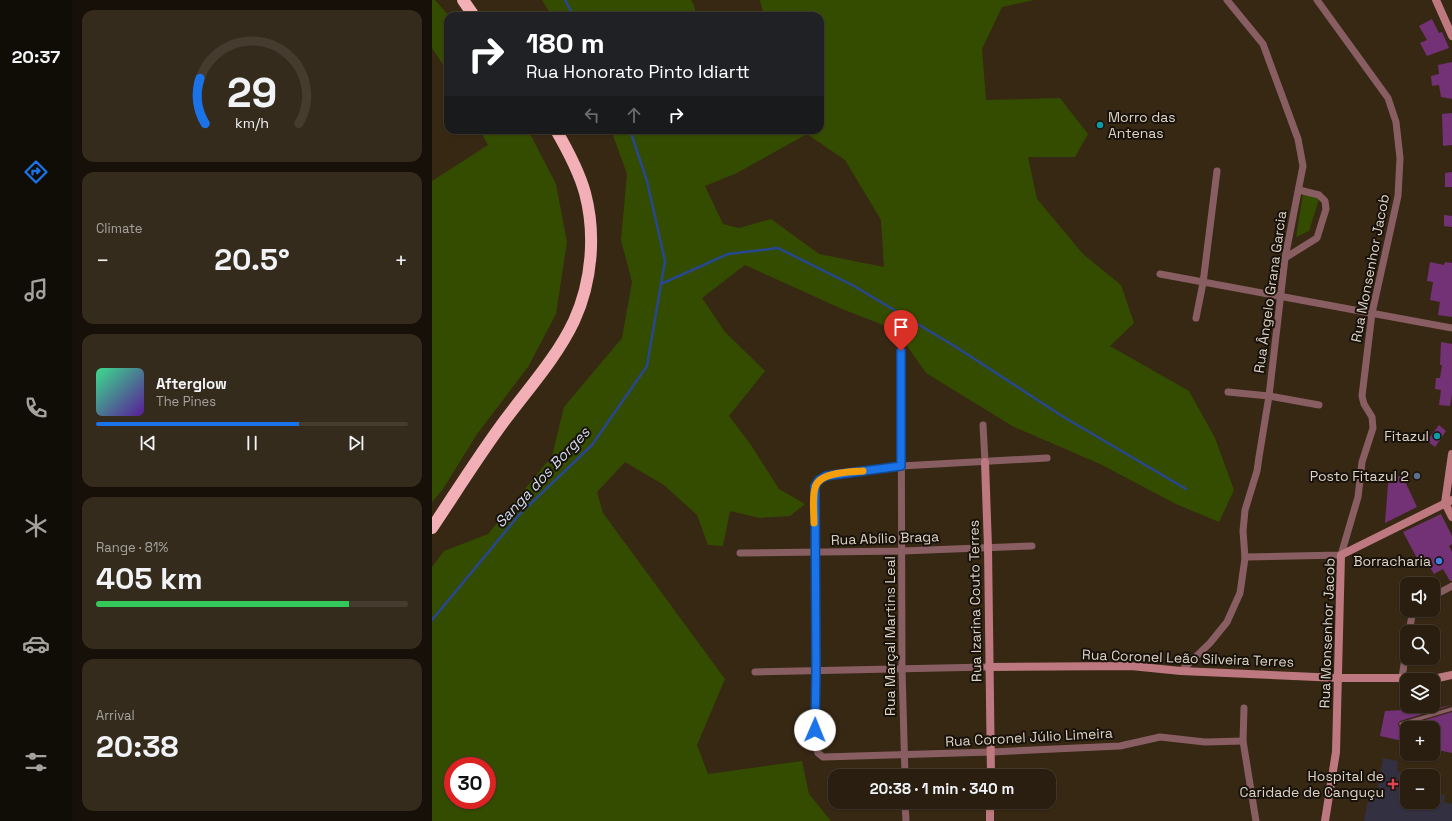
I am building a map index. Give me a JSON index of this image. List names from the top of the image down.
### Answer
{
  "streets": {
    "street": [
      "Rua Monsenhor Jacob",
      "Rua Ângelo Grana Garcia",
      "Rua Abílio Braga",
      "Rua Izarina Couto Terres",
      "Rua Marçal Martins Leal",
      "Rua Coronel Leão Silveira Terres",
      "Rua Coronel Júlio Limeira"
    ]
  },
  "crossings": [
    ["Rua Monsenhor Jacob", "Rua Coronel Leão Silveira Terres"],
    ["Rua Ângelo Grana Garcia", "Rua Coronel Leão Silveira Terres"],
    ["Rua Abílio Braga", "Rua Izarina Couto Terres"],
    ["Rua Abílio Braga", "Rua Marçal Martins Leal"],
    ["Rua Izarina Couto Terres", "Rua Coronel Leão Silveira Terres"],
    ["Rua Izarina Couto Terres", "Rua Coronel Júlio Limeira"],
    ["Rua Marçal Martins Leal", "Rua Coronel Júlio Limeira"]
  ],
  "water": ["Sanga dos Borges"],
  "places": {
    "other": [
      "Morro das Antenas",
      "Fitazul",
      "Posto Fitazul 2",
      "Borracharia"
    ],
    "health": ["Hospital de Caridade de Canguçu"]
  },
  "page": {
    "tabs": "20:37",
    "turn": ["180 m", "Rua Honorato Pinto Idiartt"],
    "tile": [
      "Climate",
      ["Range · 81%", "405 km"],
      ["Arrival", "20:38"]
    ],
    "heat": ["−", "20.5°", "+"],
    "song": ["Afterglow", "The Pines"],
    "map_buttons": ["+", "−"],
    "limit": "30",
    "trip": "20:38 · 1 min · 340 m",
    "gauge": ["29", "km/h"]
  }
}
